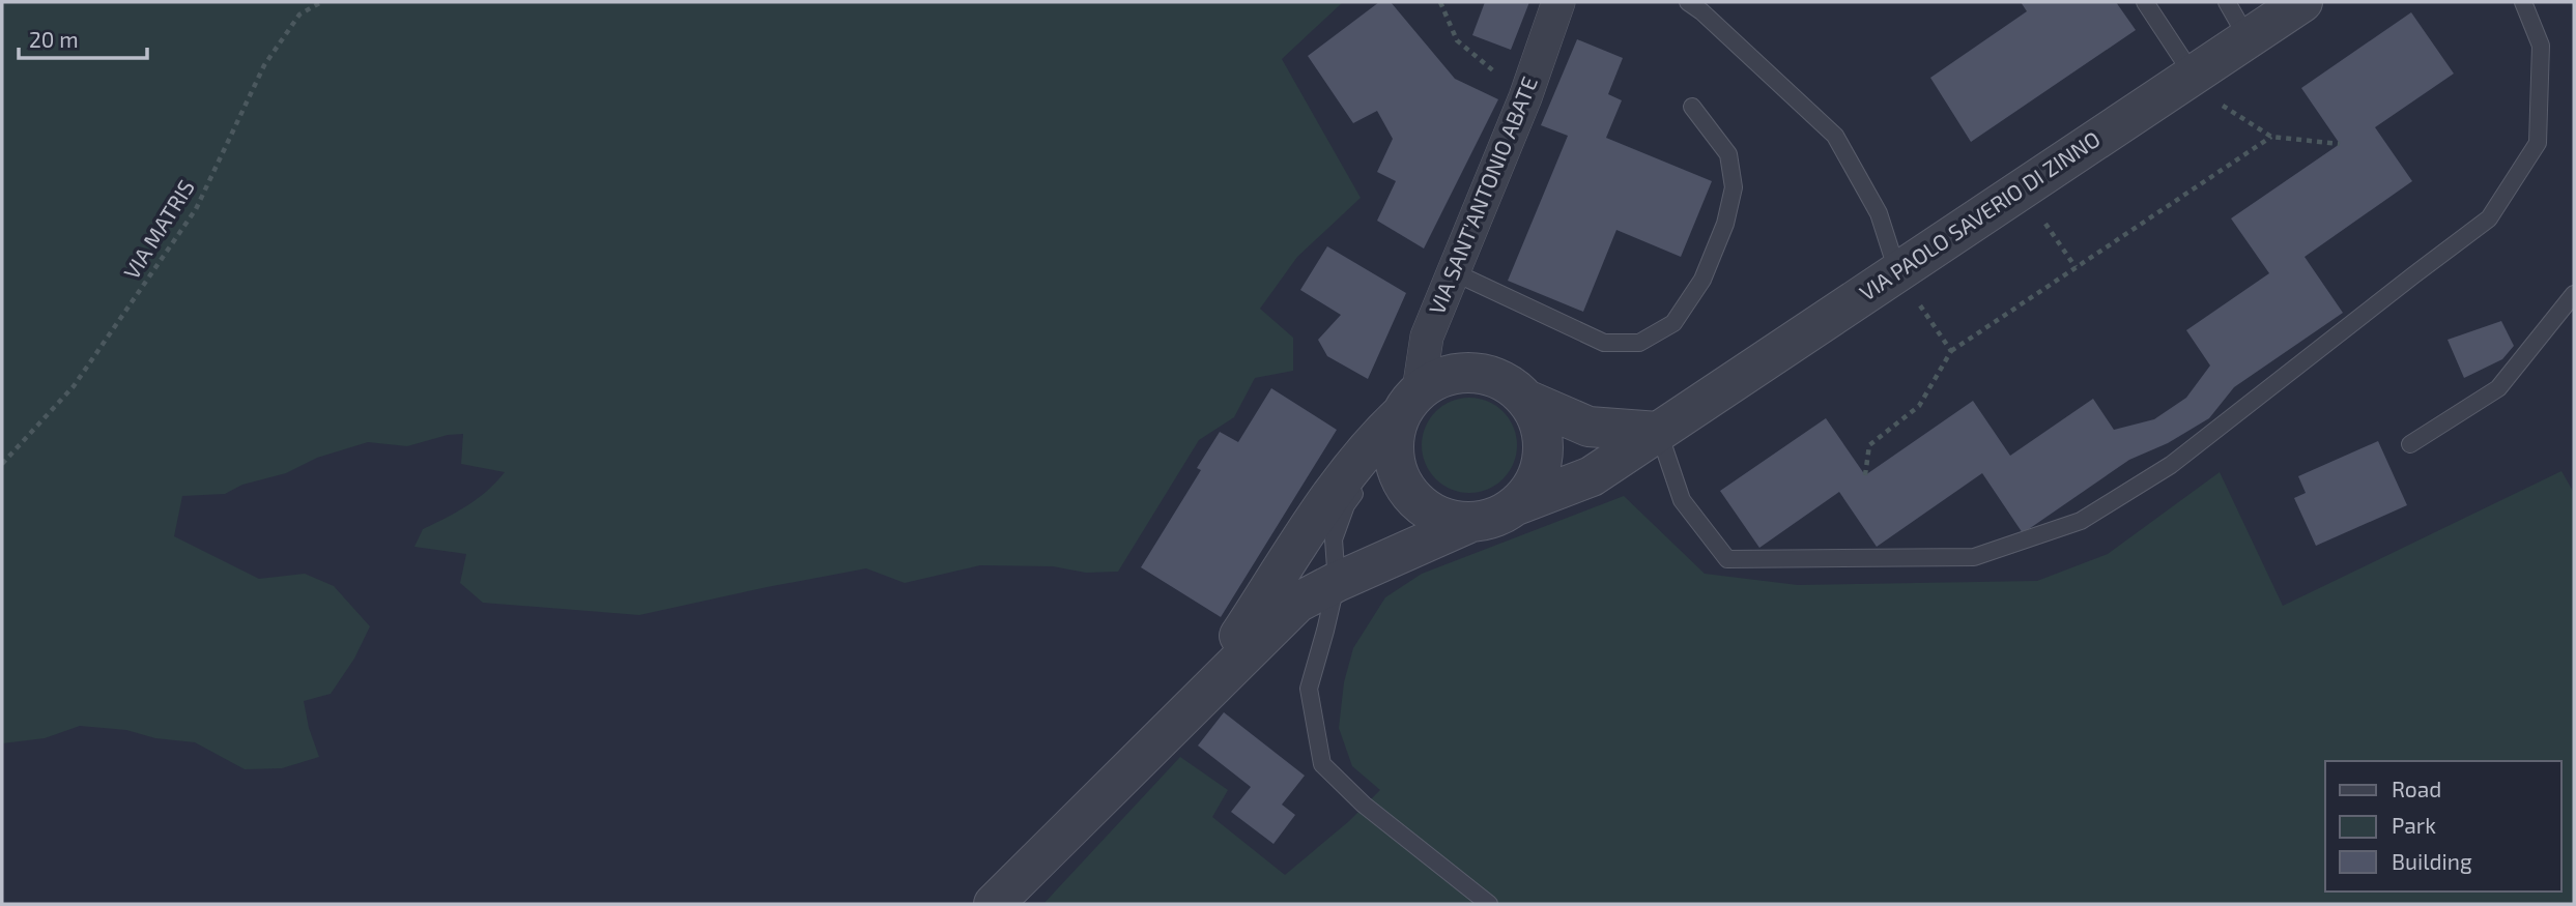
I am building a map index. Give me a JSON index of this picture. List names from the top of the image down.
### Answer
{
  "streets": {
    "street": ["VIA SANT'ANTONIO ABATE", "VIA PAOLO SAVERIO DI ZINNO"],
    "path": ["VIA MATRIS"]
  },
  "crossings": [
    ["VIA SANT'ANTONIO ABATE", "VIA PAOLO SAVERIO DI ZINNO"]
  ],
  "legend": ["Road", "Park", "Building"],
  "scale_bar": "20 m"
}
